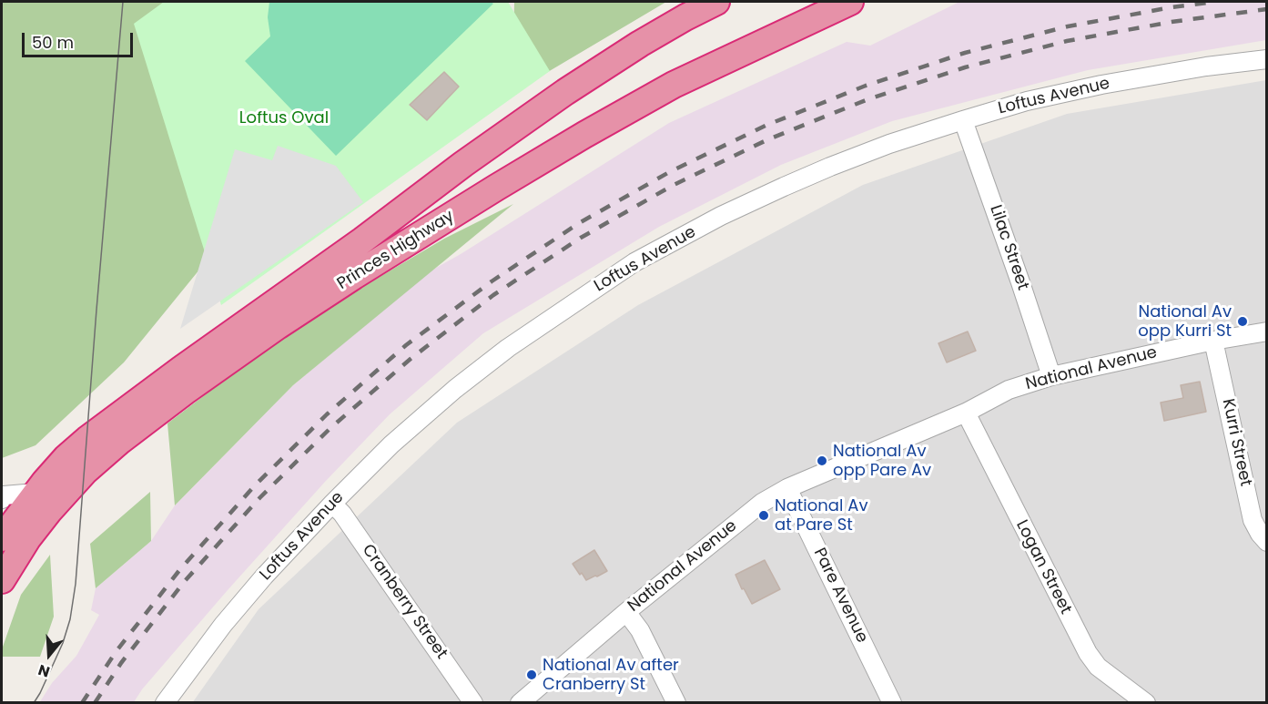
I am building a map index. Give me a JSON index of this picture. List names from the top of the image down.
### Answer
{
  "streets": {
    "highway": ["Princes Highway"],
    "street": [
      "Loftus Avenue",
      "Lilac Street",
      "National Avenue",
      "Kurri Street",
      "Logan Street",
      "Pare Avenue",
      "Cranberry Street"
    ]
  },
  "crossings": [
    ["Loftus Avenue", "Lilac Street"],
    ["Loftus Avenue", "Cranberry Street"],
    ["Lilac Street", "National Avenue"],
    ["National Avenue", "Kurri Street"],
    ["National Avenue", "Logan Street"],
    ["National Avenue", "Pare Avenue"]
  ],
  "parks": ["Loftus Oval"],
  "places": [
    "National Av opp Kurri St",
    "National Av opp Pare Av",
    "National Av at Pare St",
    "National Av after Cranberry St"
  ],
  "scale_bar": "50 m",
  "north": "bottom"
}
